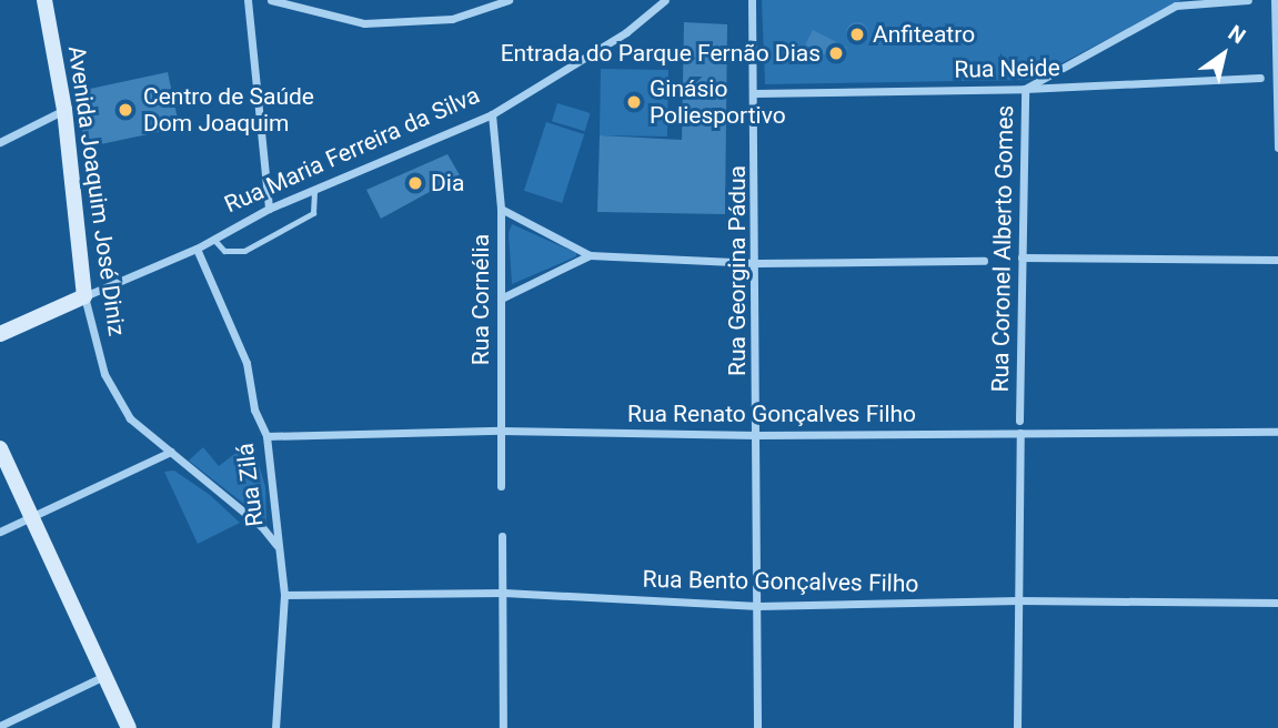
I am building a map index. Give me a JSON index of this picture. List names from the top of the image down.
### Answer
{
  "streets": {
    "street": [
      "Rua Neide",
      "Rua Maria Ferreira da Silva",
      "Avenida Joaquim José Diniz",
      "Rua Coronel Alberto Gomes",
      "Rua Georgina Pádua",
      "Rua Cornélia",
      "Rua Renato Gonçalves Filho",
      "Rua Zilá",
      "Rua Bento Gonçalves Filho"
    ]
  },
  "crossings": [
    ["Rua Neide", "Rua Coronel Alberto Gomes"],
    ["Rua Neide", "Rua Georgina Pádua"],
    ["Rua Maria Ferreira da Silva", "Avenida Joaquim José Diniz"],
    ["Rua Maria Ferreira da Silva", "Rua Cornélia"],
    ["Rua Maria Ferreira da Silva", "Rua Zilá"],
    ["Avenida Joaquim José Diniz", "Rua Zilá"],
    ["Rua Georgina Pádua", "Rua Renato Gonçalves Filho"],
    ["Rua Georgina Pádua", "Rua Bento Gonçalves Filho"],
    ["Rua Cornélia", "Rua Renato Gonçalves Filho"],
    ["Rua Renato Gonçalves Filho", "Rua Zilá"],
    ["Rua Zilá", "Rua Bento Gonçalves Filho"]
  ],
  "places": [
    "Anfiteatro",
    "Entrada do Parque Fernão Dias",
    "Ginásio Poliesportivo",
    "Centro de Saúde Dom Joaquim",
    "Dia"
  ],
  "north": "top right"
}
